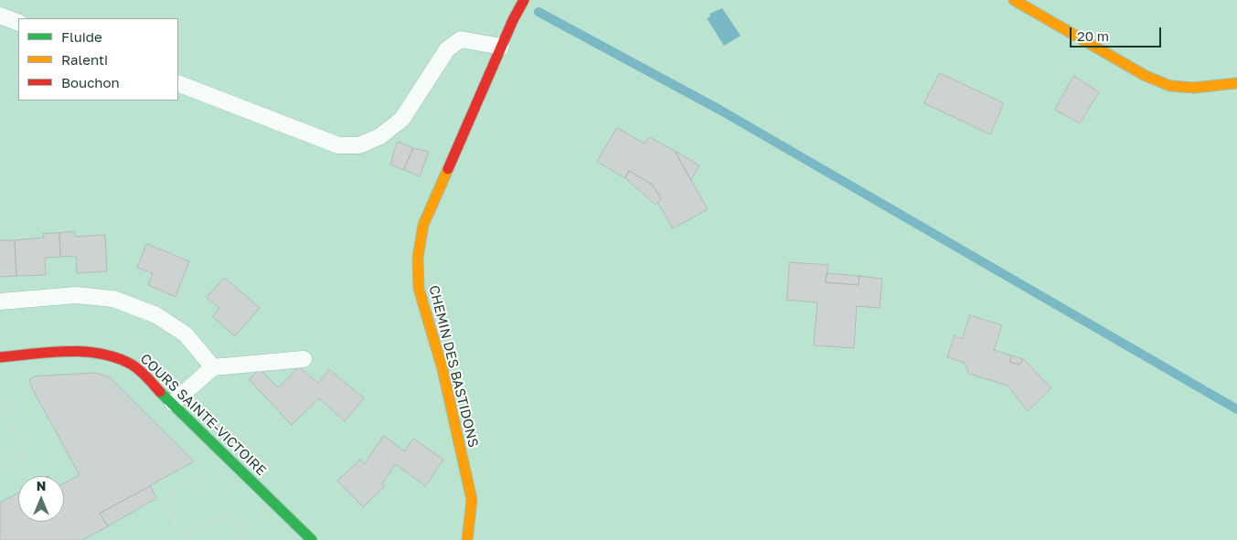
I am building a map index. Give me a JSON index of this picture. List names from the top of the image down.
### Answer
{
  "streets": {
    "street": ["CHEMIN DES BASTIDONS", "COURS SAINTE-VICTOIRE"]
  },
  "legend": ["Fluide", "Ralenti", "Bouchon"],
  "scale_bar": "20 m",
  "north": "top"
}
